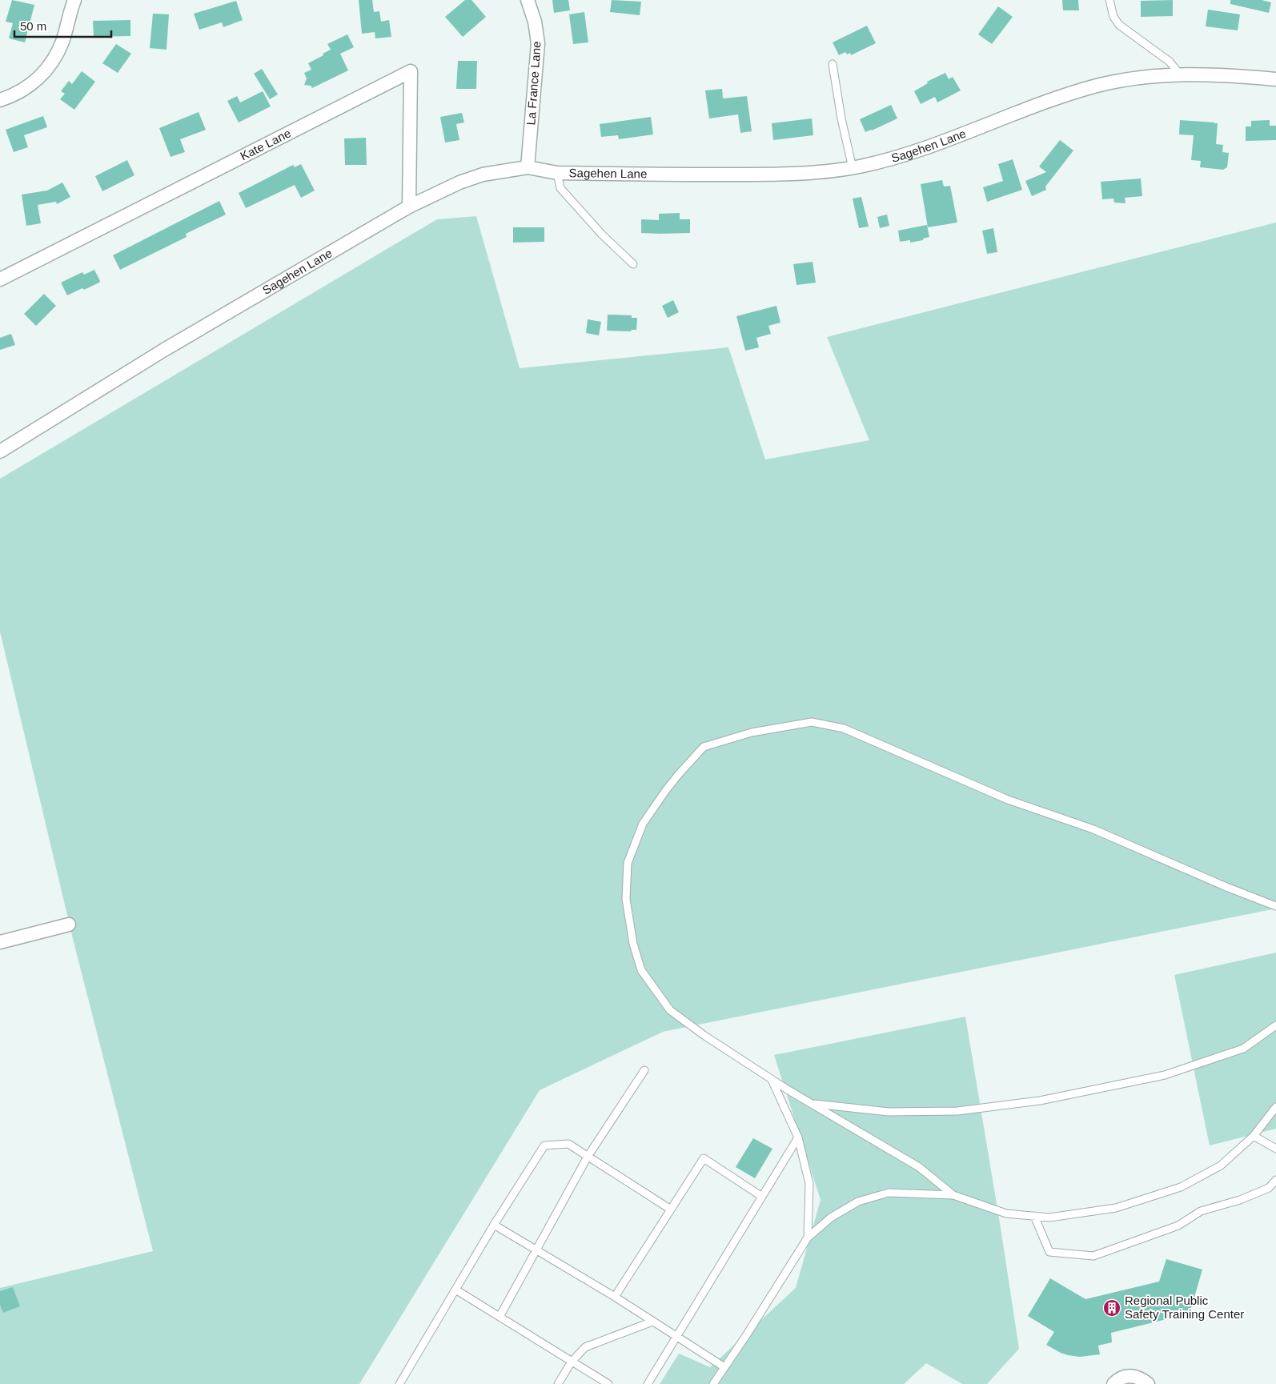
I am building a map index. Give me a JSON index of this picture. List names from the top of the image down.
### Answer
{
  "streets": {
    "street": ["La France Lane", "Kate Lane", "Sagehen Lane"]
  },
  "crossings": [
    ["La France Lane", "Sagehen Lane"],
    ["Kate Lane", "Sagehen Lane"]
  ],
  "places": {
    "building": ["Regional Public Safety Training Center"]
  },
  "scale_bar": "50 m"
}
